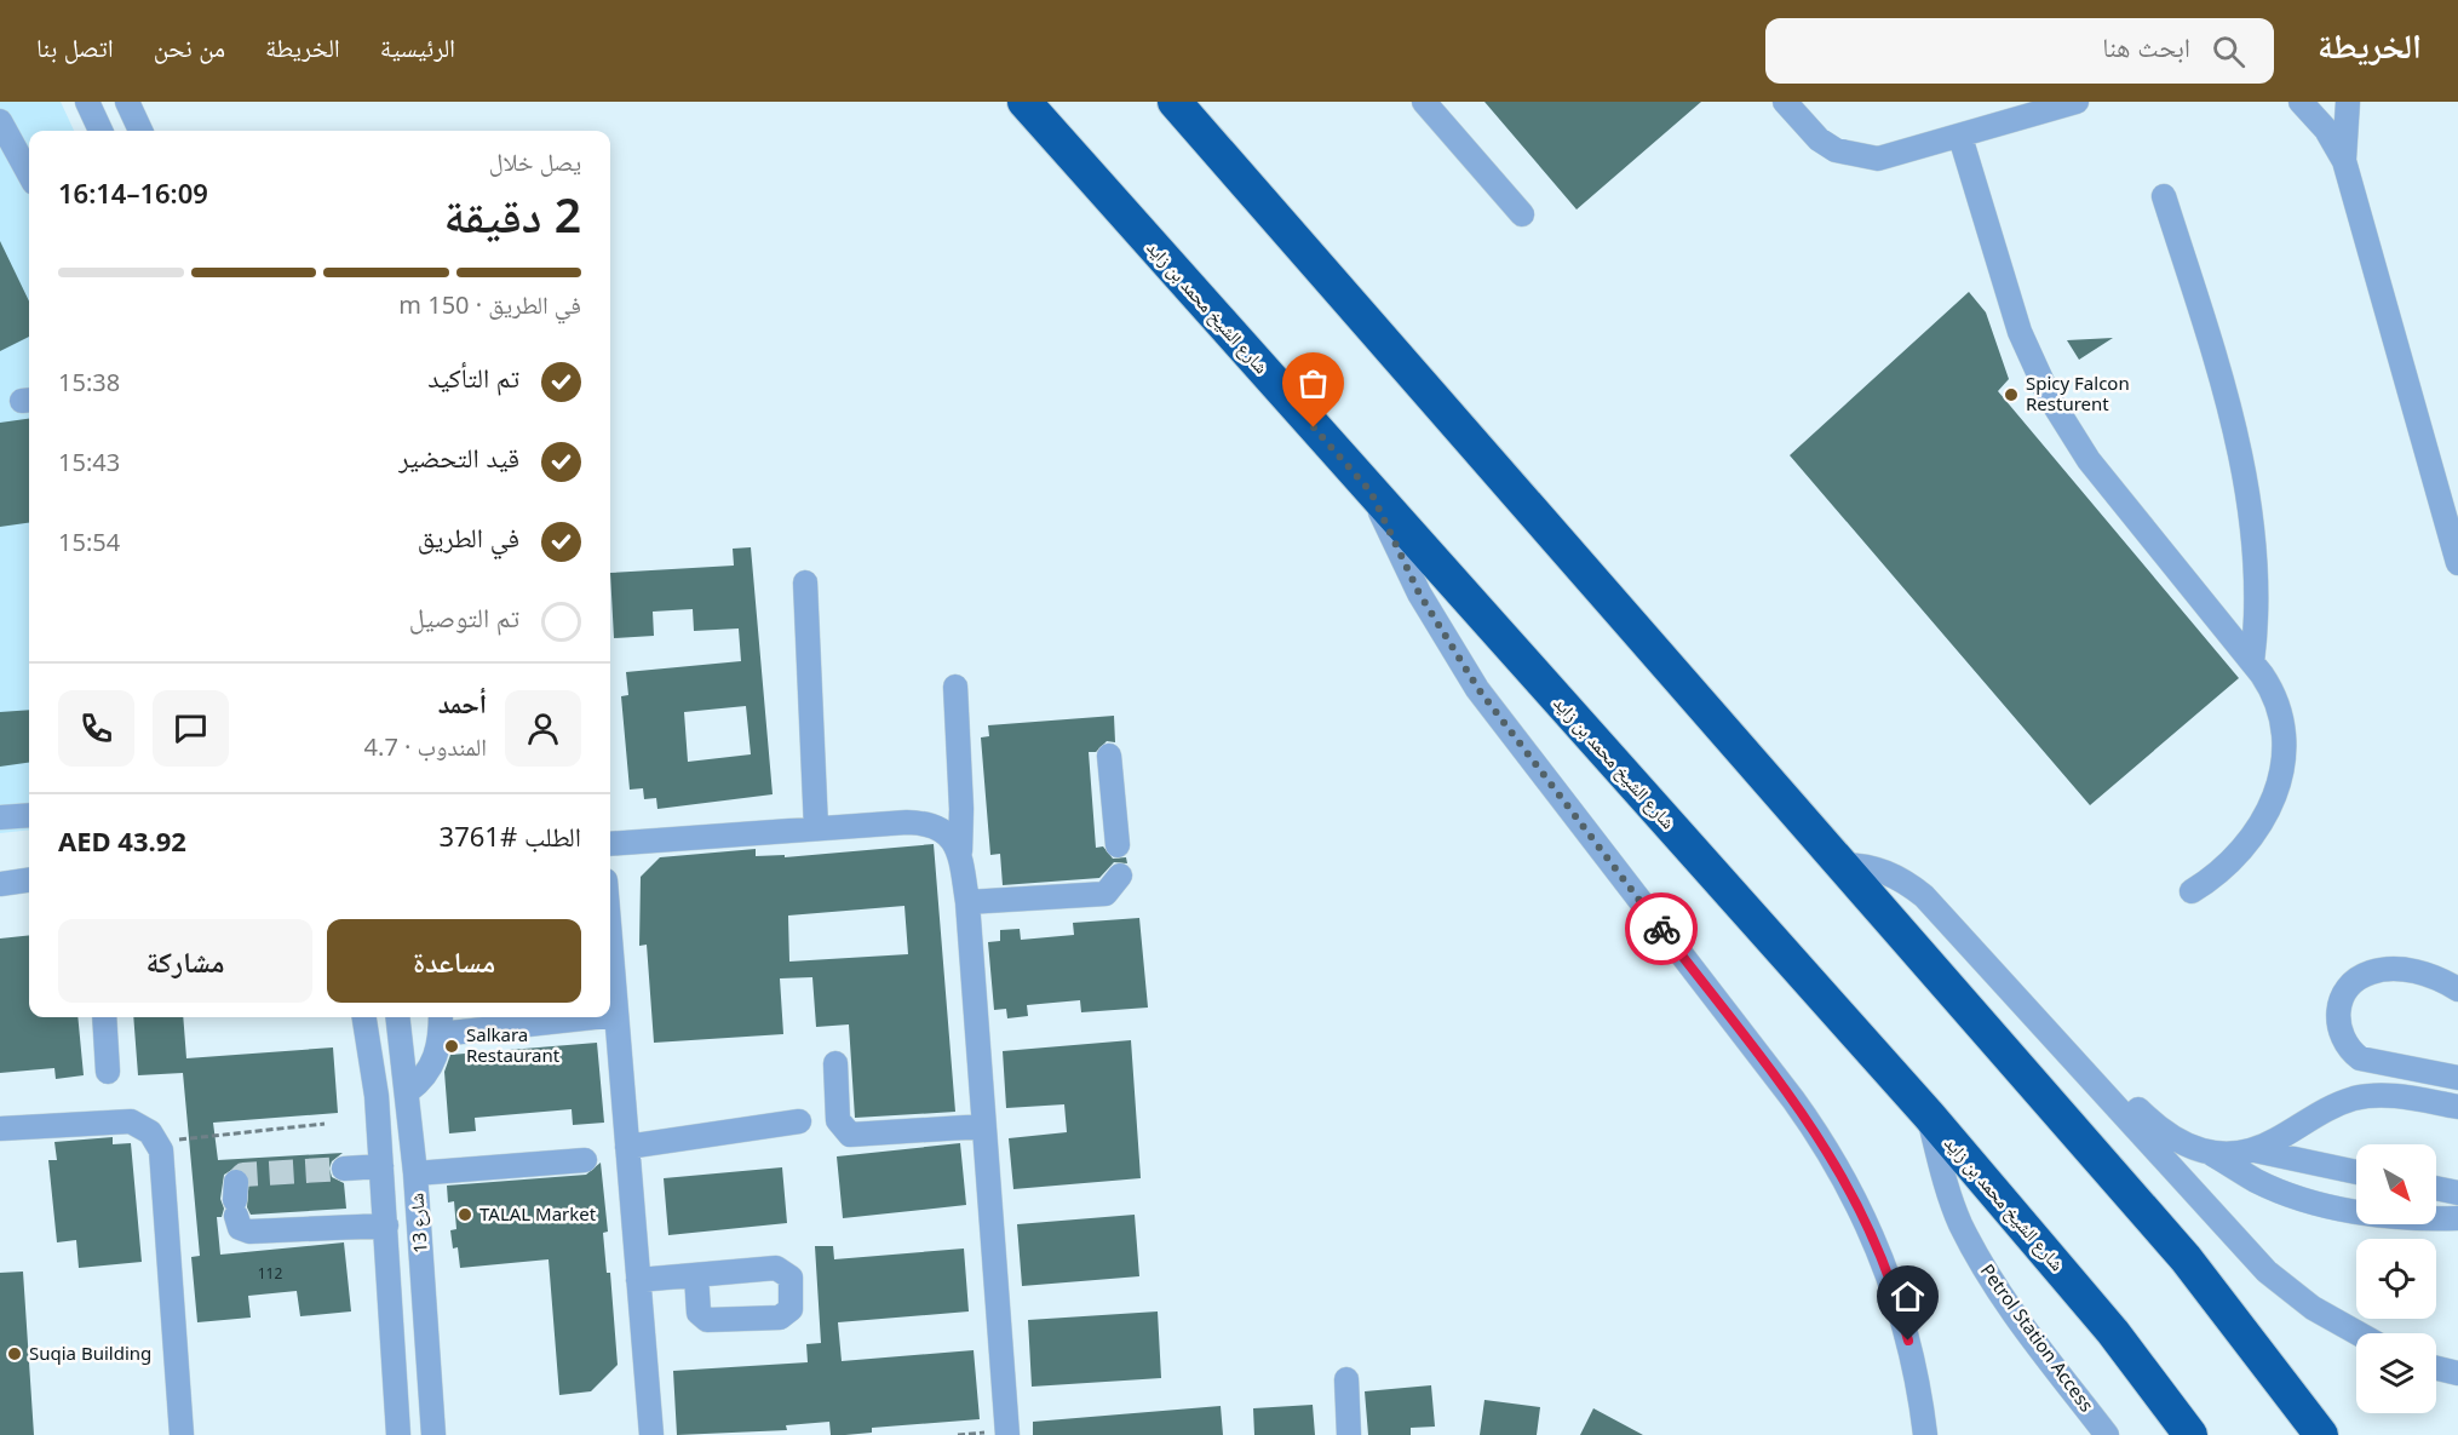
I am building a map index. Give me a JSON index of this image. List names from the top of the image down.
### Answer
{
  "streets": {
    "highway": ["شارع الشيخ محمد بن زايد"],
    "street": ["شارع 13", "Petrol Station Access"]
  },
  "crossings": [
    ["شارع الشيخ محمد بن زايد", "Petrol Station Access"]
  ],
  "places": [
    "Spicy Falcon Resturent",
    "Salkara Restaurant",
    "TALAL Market",
    "Suqia Building"
  ],
  "house_numbers": ["112"],
  "north": "bottom right",
  "page": {
    "header": "الخريطة",
    "search": "ابحث هنا",
    "nav": [
      "الرئيسية",
      "الخريطة",
      "من نحن",
      "اتصل بنا"
    ],
    "heading": ["2 دقيقة", "يصل خلال", "16:09–16:14"],
    "panel": [
      "أحمد",
      "المندوب · 4.7",
      "الطلب #3761",
      "AED 43.92"
    ],
    "bar": "في الطريق · 150 m",
    "list": [
      ["تم التأكيد", "15:38"],
      ["قيد التحضير", "15:43"],
      ["في الطريق", "15:54"],
      "تم التوصيل"
    ],
    "buttons": ["مساعدة", "مشاركة"]
  }
}
